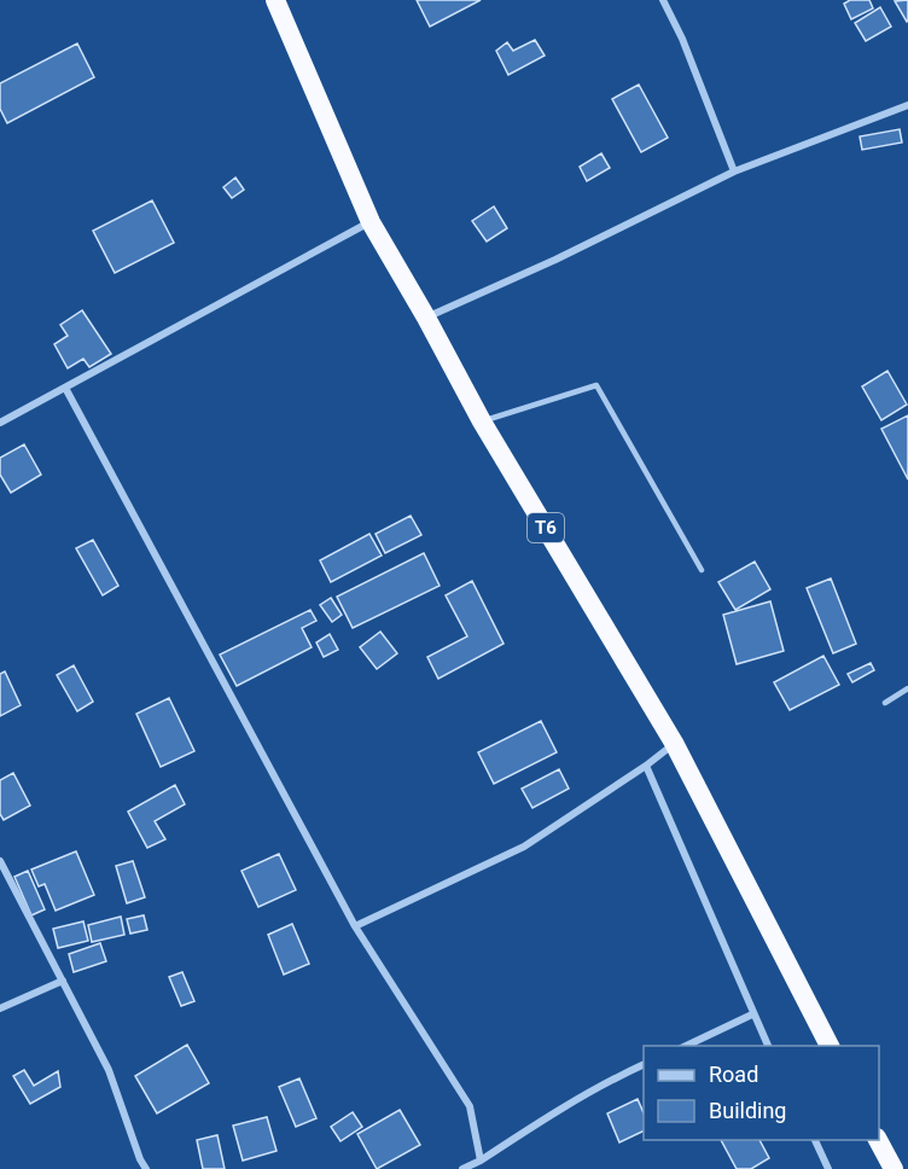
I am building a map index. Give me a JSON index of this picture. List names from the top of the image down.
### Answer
{
  "streets": {
    "highway": ["T6"]
  },
  "legend": ["Road", "Building"]
}
